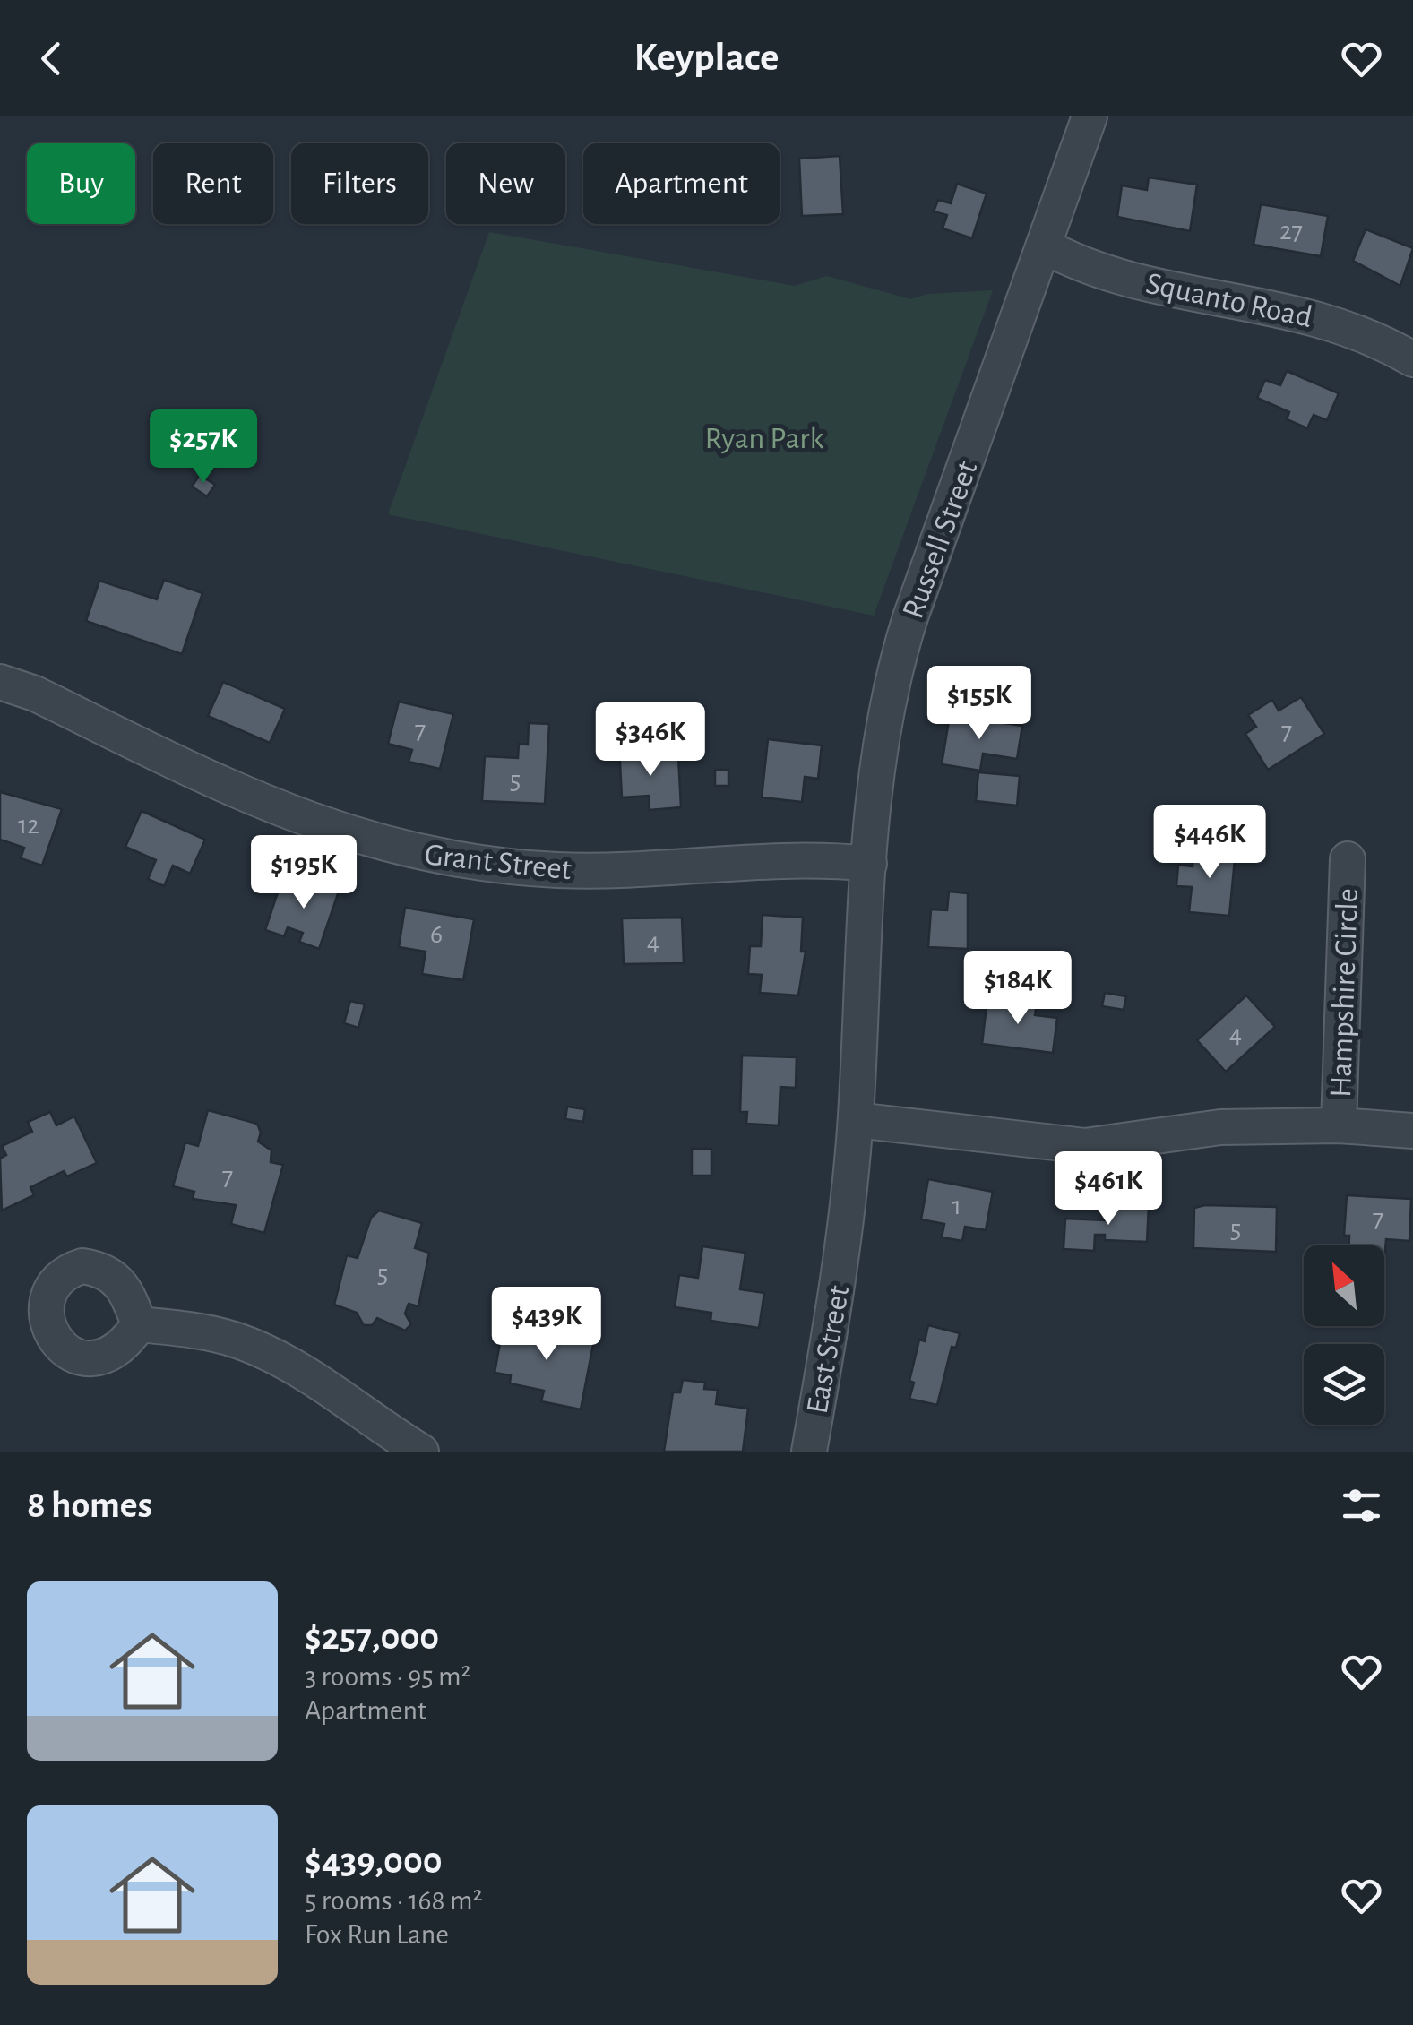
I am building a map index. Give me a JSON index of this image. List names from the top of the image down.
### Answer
{
  "streets": {
    "street": [
      "Squanto Road",
      "Russell Street",
      "Grant Street",
      "Hampshire Circle",
      "East Street"
    ]
  },
  "crossings": [
    ["Squanto Road", "Russell Street"],
    ["Russell Street", "Grant Street"],
    ["Russell Street", "East Street"]
  ],
  "parks": ["Ryan Park"],
  "house_numbers": [
    "27",
    "7",
    "7",
    "5",
    "12",
    "6",
    "4",
    "4",
    "7",
    "1",
    "7",
    "5",
    "5"
  ],
  "north": "top left",
  "page": {
    "header": "Keyplace",
    "chip": [
      "Buy",
      "Rent",
      "Filters",
      "New",
      "Apartment"
    ],
    "price": [
      "$257K",
      "$155K",
      "$346K",
      "$446K",
      "$195K",
      "$184K",
      "$461K",
      "$439K"
    ],
    "heading": "8 homes",
    "list": [
      {
        "name": "$257,000",
        "note": "3 rooms · 95 m² · Apartment"
      },
      {
        "name": "$439,000",
        "note": "5 rooms · 168 m² · Fox Run Lane"
      }
    ]
  }
}
